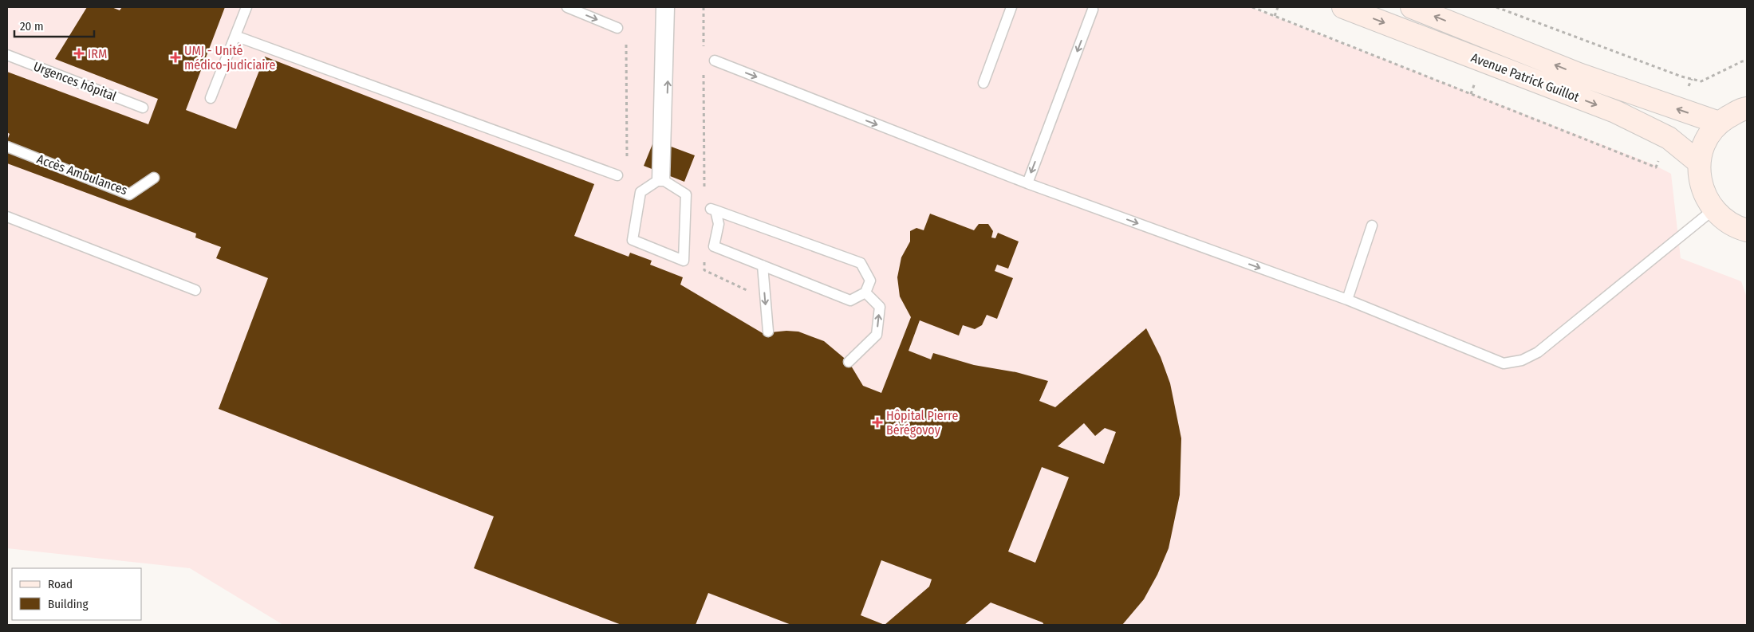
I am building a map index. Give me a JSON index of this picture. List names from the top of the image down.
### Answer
{
  "streets": {
    "street": ["Avenue Patrick Guillot"],
    "lane": ["Urgences hôpital", "Accès Ambulances"]
  },
  "places": {
    "health": ["IRM", "UMJ - Unité médico-judiciaire", "Hôpital Pierre Bérégovoy"]
  },
  "legend": ["Road", "Building"],
  "scale_bar": "20 m"
}
